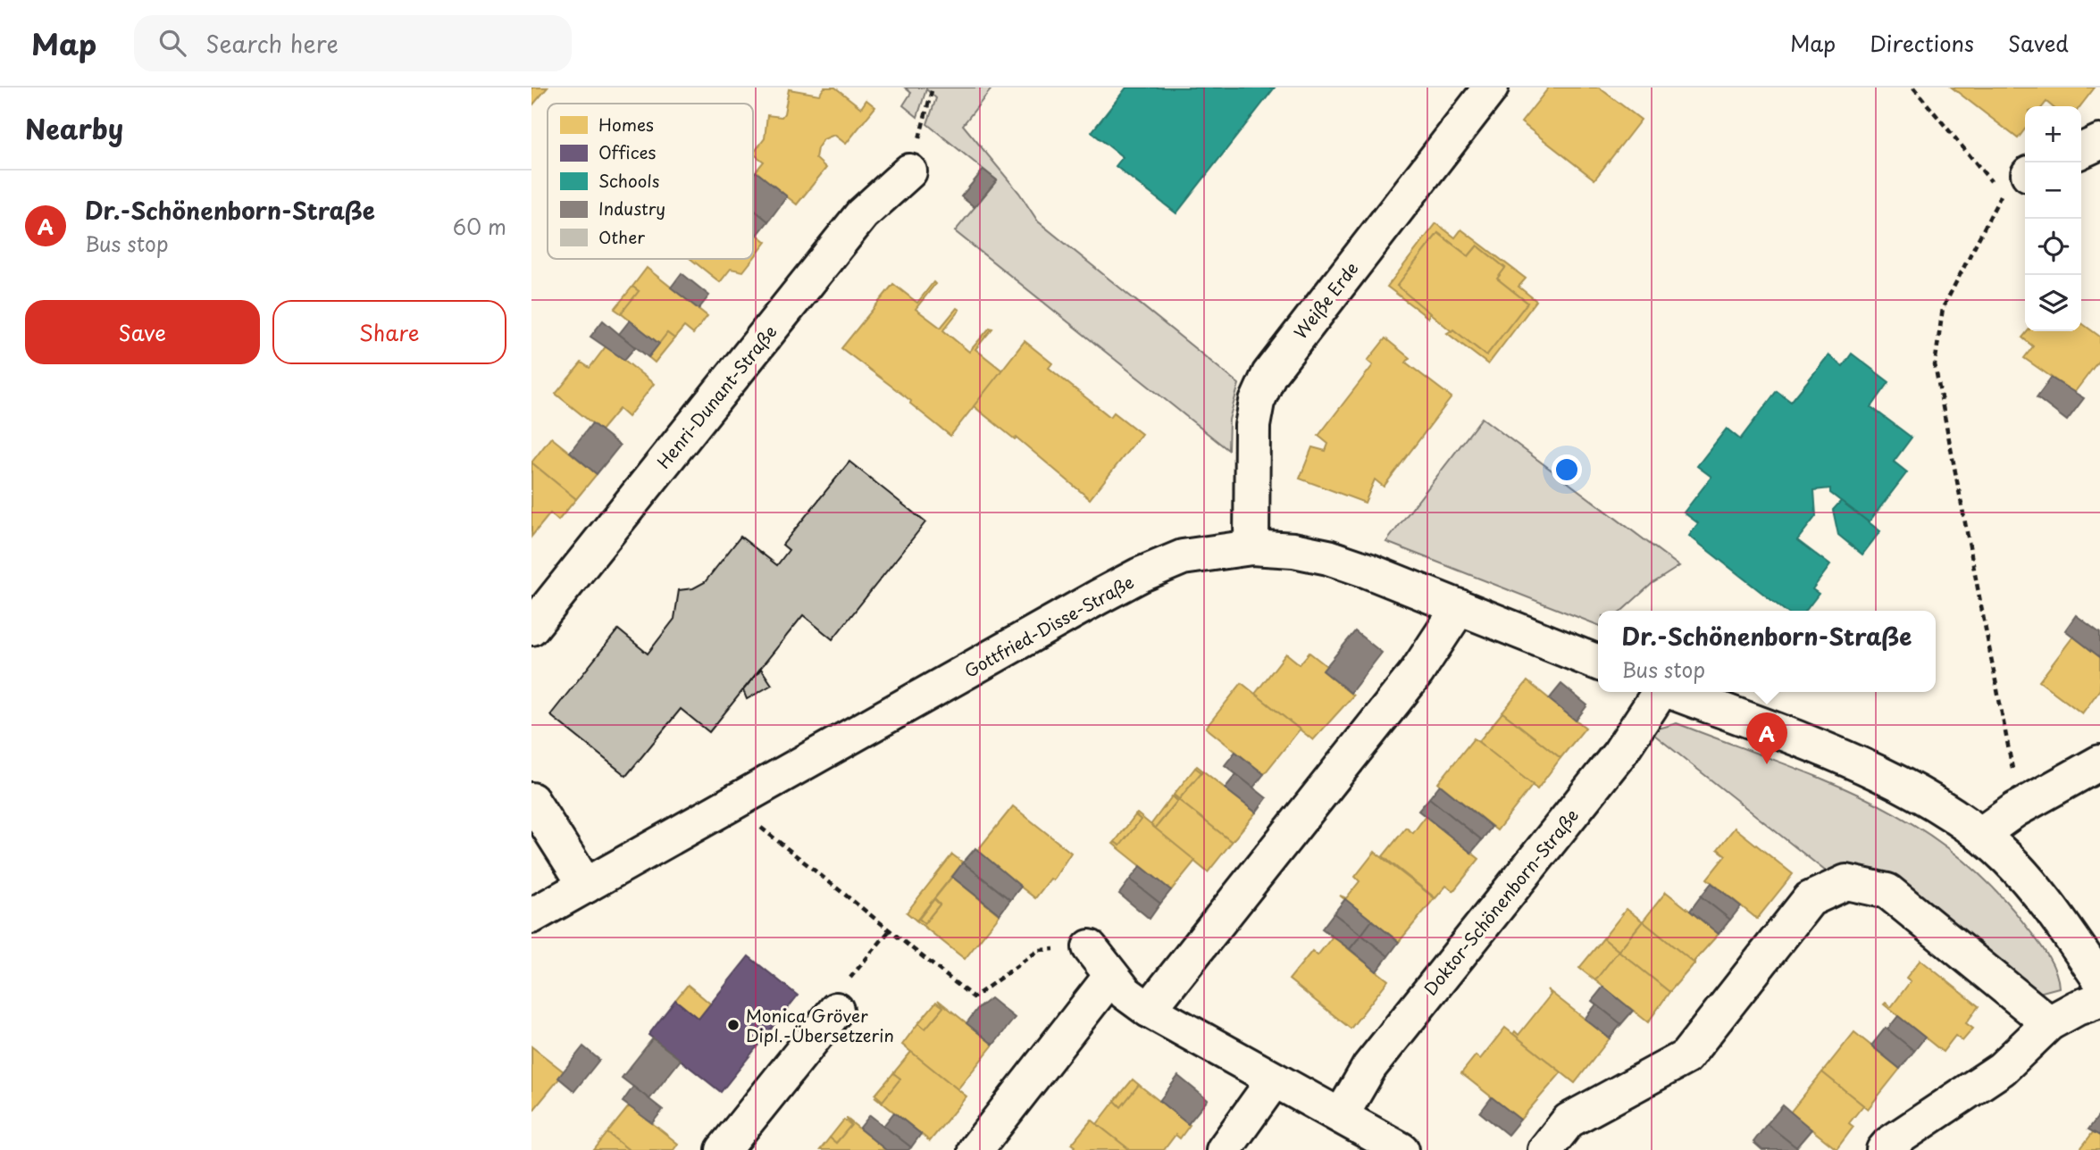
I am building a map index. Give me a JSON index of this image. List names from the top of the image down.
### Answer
{
  "streets": {
    "street": [
      "Weiße Erde",
      "Henri-Dunant-Straße",
      "Gottfried-Disse-Straße",
      "Doktor-Schönenborn-Straße"
    ]
  },
  "crossings": [
    ["Weiße Erde", "Gottfried-Disse-Straße"]
  ],
  "places": ["Monica Gröver Dipl.-Übersetzerin"],
  "legend": [
    "Homes",
    "Offices",
    "Schools",
    "Industry",
    "Other"
  ],
  "page": {
    "header": "Map",
    "search": "Search here",
    "nav": ["Map", "Directions", "Saved"],
    "heading": "Nearby",
    "map_buttons": ["+", "−"],
    "list": [
      {
        "mark": "A",
        "name": "Dr.-Schönenborn-Straße",
        "note": "Bus stop",
        "value": "60 m"
      }
    ],
    "buttons": ["Save", "Share"],
    "popup": ["Dr.-Schönenborn-Straße", "Bus stop"],
    "pins": "A"
  }
}
